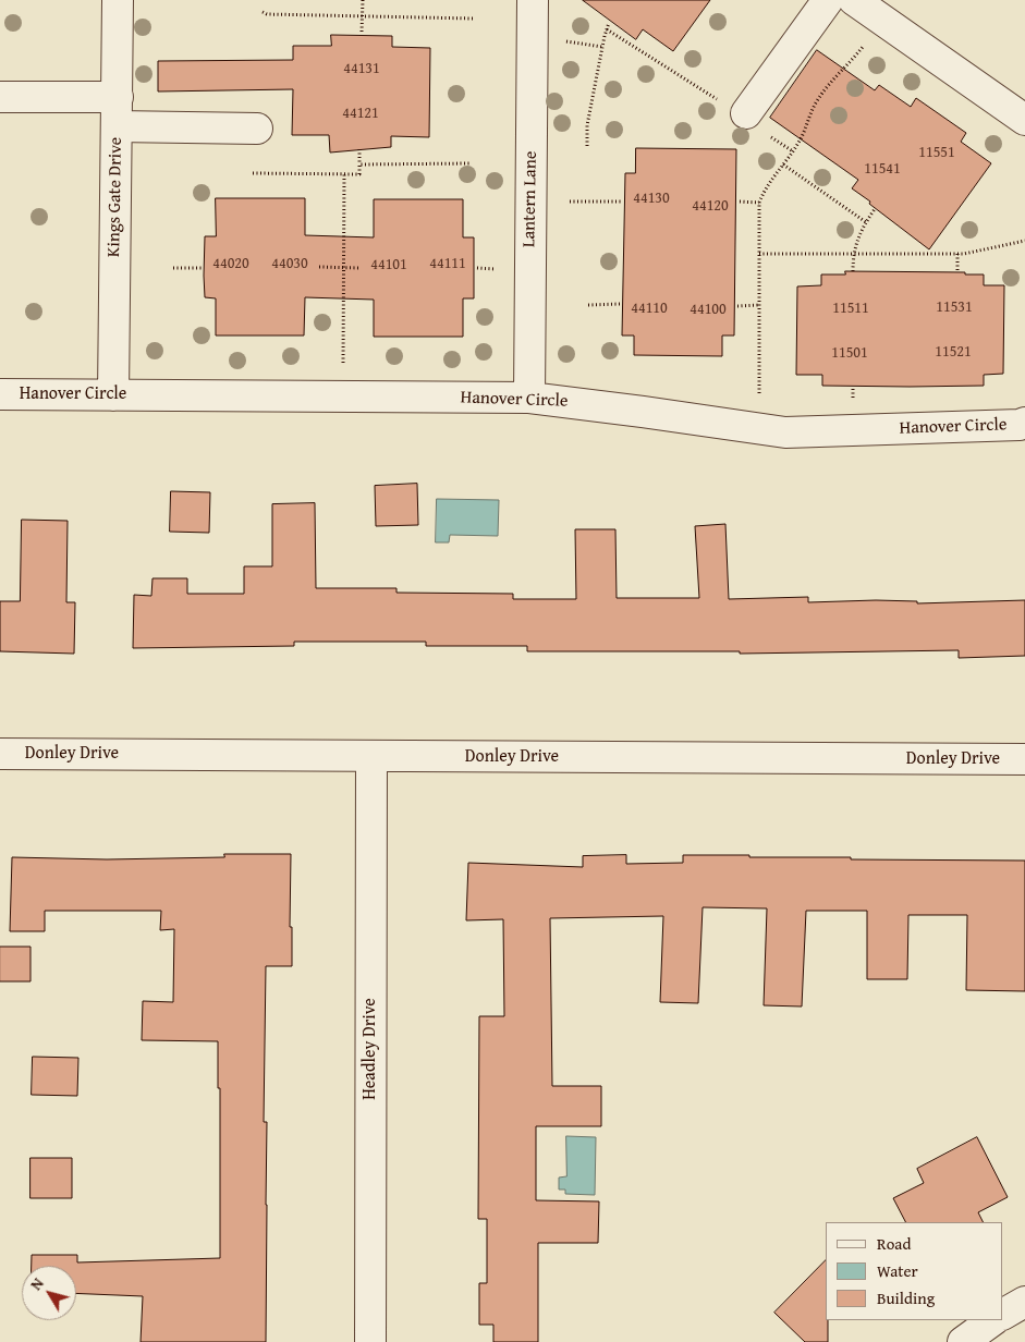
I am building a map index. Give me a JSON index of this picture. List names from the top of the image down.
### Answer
{
  "streets": {
    "street": [
      "Kings Gate Drive",
      "Lantern Lane",
      "Hanover Circle",
      "Donley Drive",
      "Headley Drive"
    ]
  },
  "crossings": [
    ["Kings Gate Drive", "Hanover Circle"],
    ["Lantern Lane", "Hanover Circle"],
    ["Donley Drive", "Headley Drive"]
  ],
  "house_numbers": [
    "44131",
    "44121",
    "11551",
    "11541",
    "44130",
    "44120",
    "44020",
    "44030",
    "44111",
    "44101",
    "11531",
    "44110",
    "11511",
    "44100",
    "11521",
    "11501"
  ],
  "legend": ["Road", "Water", "Building"],
  "north": "top left"
}
